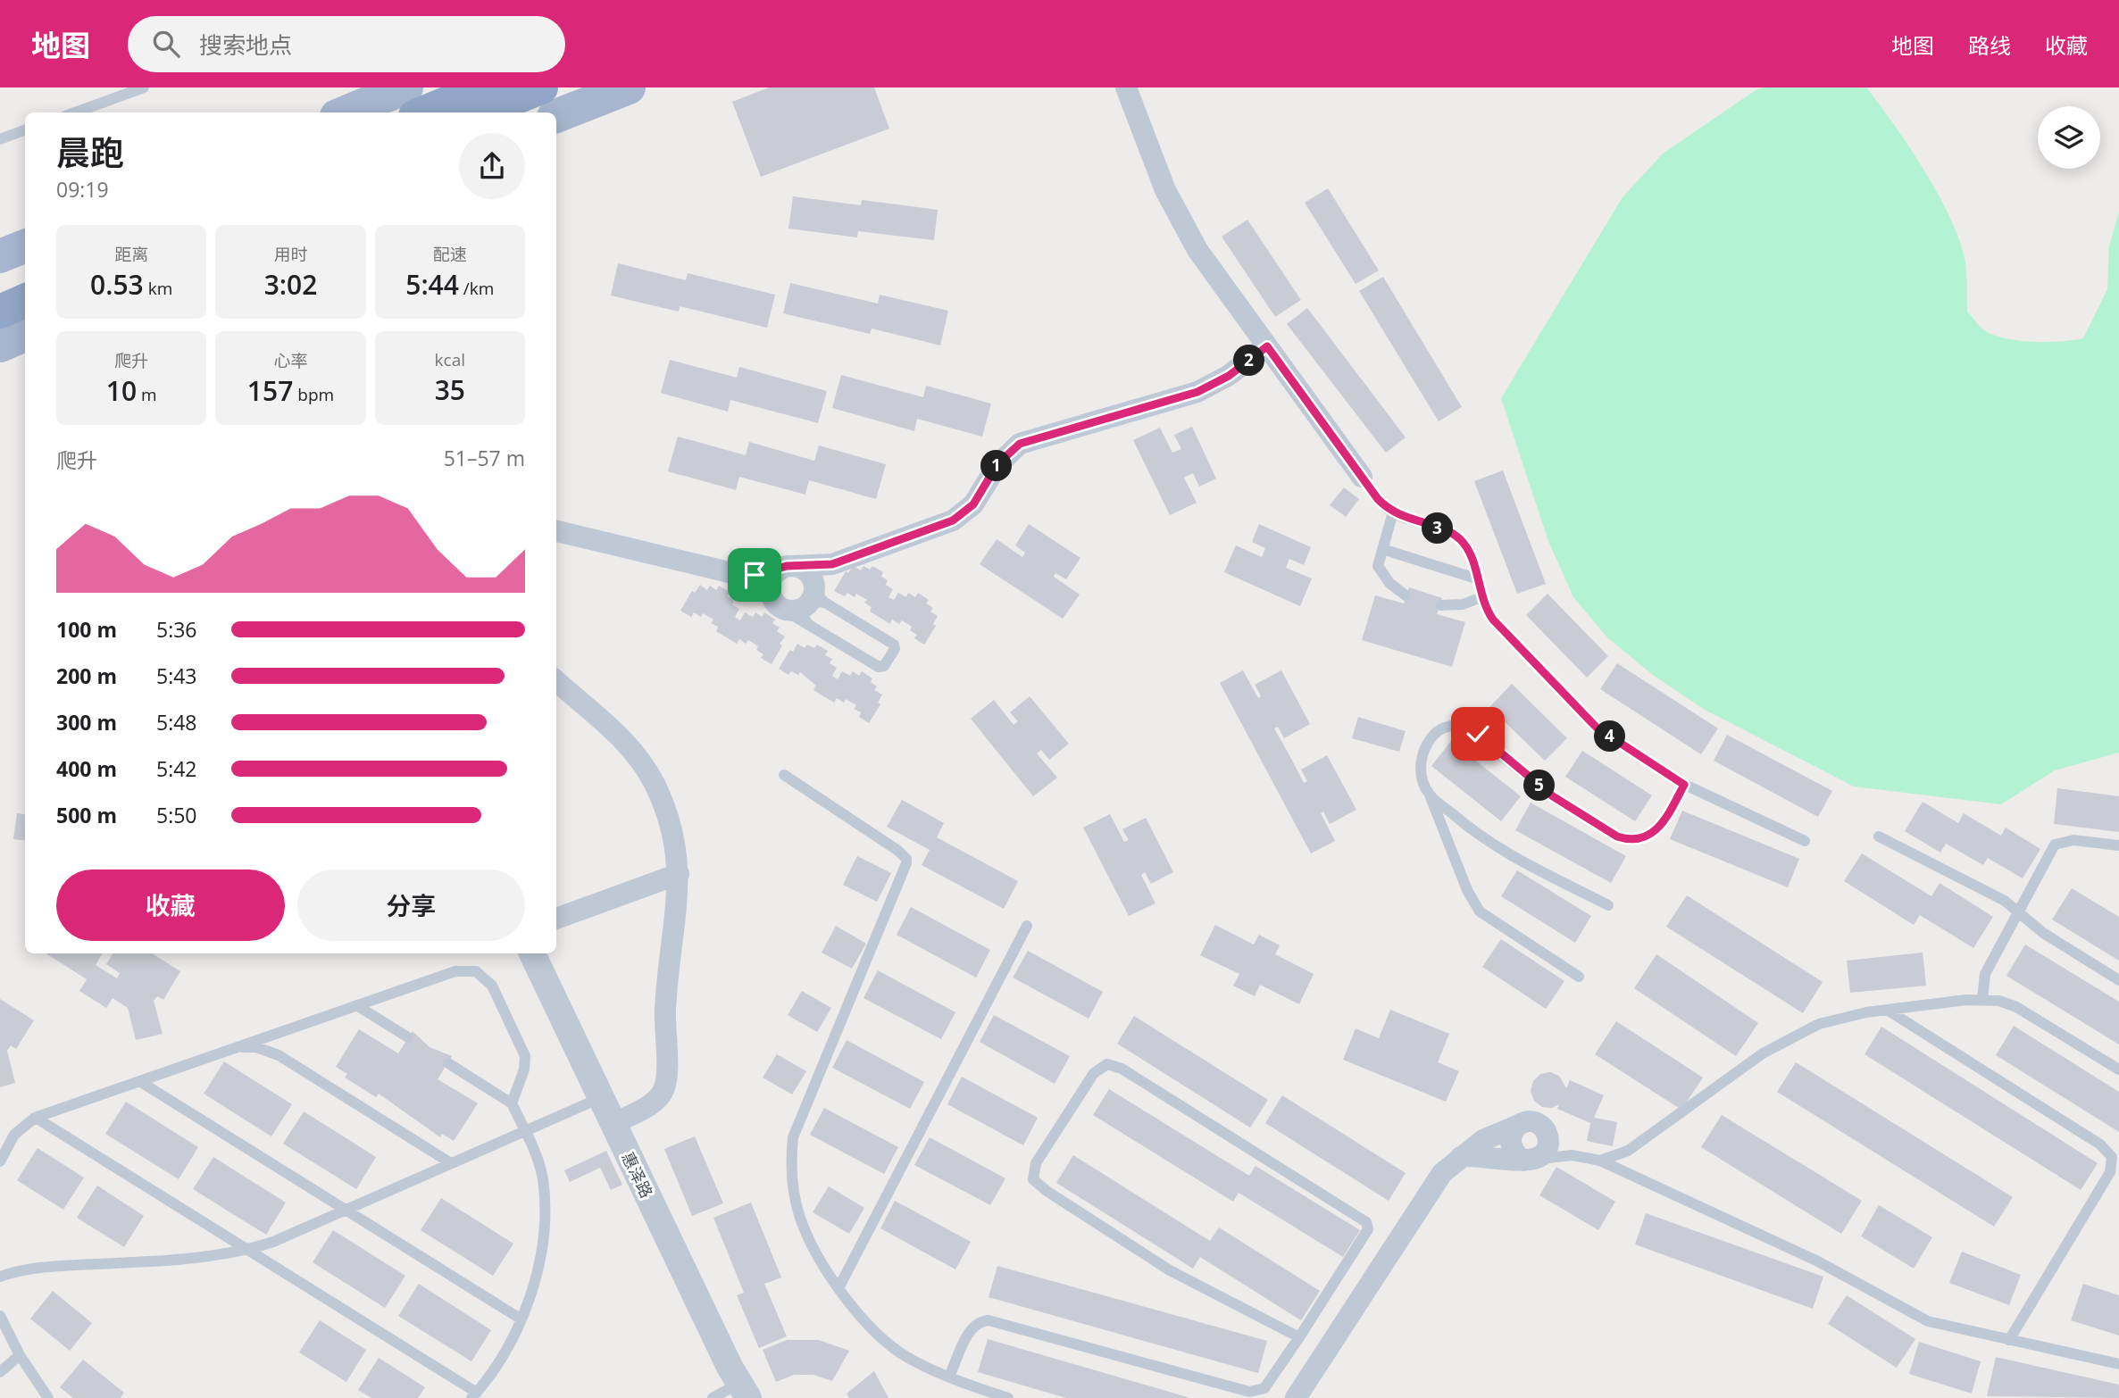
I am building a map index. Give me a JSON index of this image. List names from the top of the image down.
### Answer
{
  "streets": {
    "street": ["惠泽路"]
  },
  "page": {
    "header": "地图",
    "search": "搜索地点",
    "nav": ["地图", "路线", "收藏"],
    "heading": ["晨跑", "09:19"],
    "stats": [
      ["距离", "0.53 km"],
      ["用时", "3:02"],
      ["配速", "5:44 /km"],
      ["爬升", "10 m"],
      ["心率", "157 bpm"],
      ["kcal", "35"]
    ],
    "pins": [
      "2",
      "1",
      "3",
      "4",
      "5"
    ],
    "chart": ["爬升", "51–57 m"],
    "list": [
      {
        "name": "100 m",
        "note": "5:36"
      },
      {
        "name": "200 m",
        "note": "5:43"
      },
      {
        "name": "300 m",
        "note": "5:48"
      },
      {
        "name": "400 m",
        "note": "5:42"
      },
      {
        "name": "500 m",
        "note": "5:50"
      }
    ],
    "buttons": ["收藏", "分享"]
  }
}
